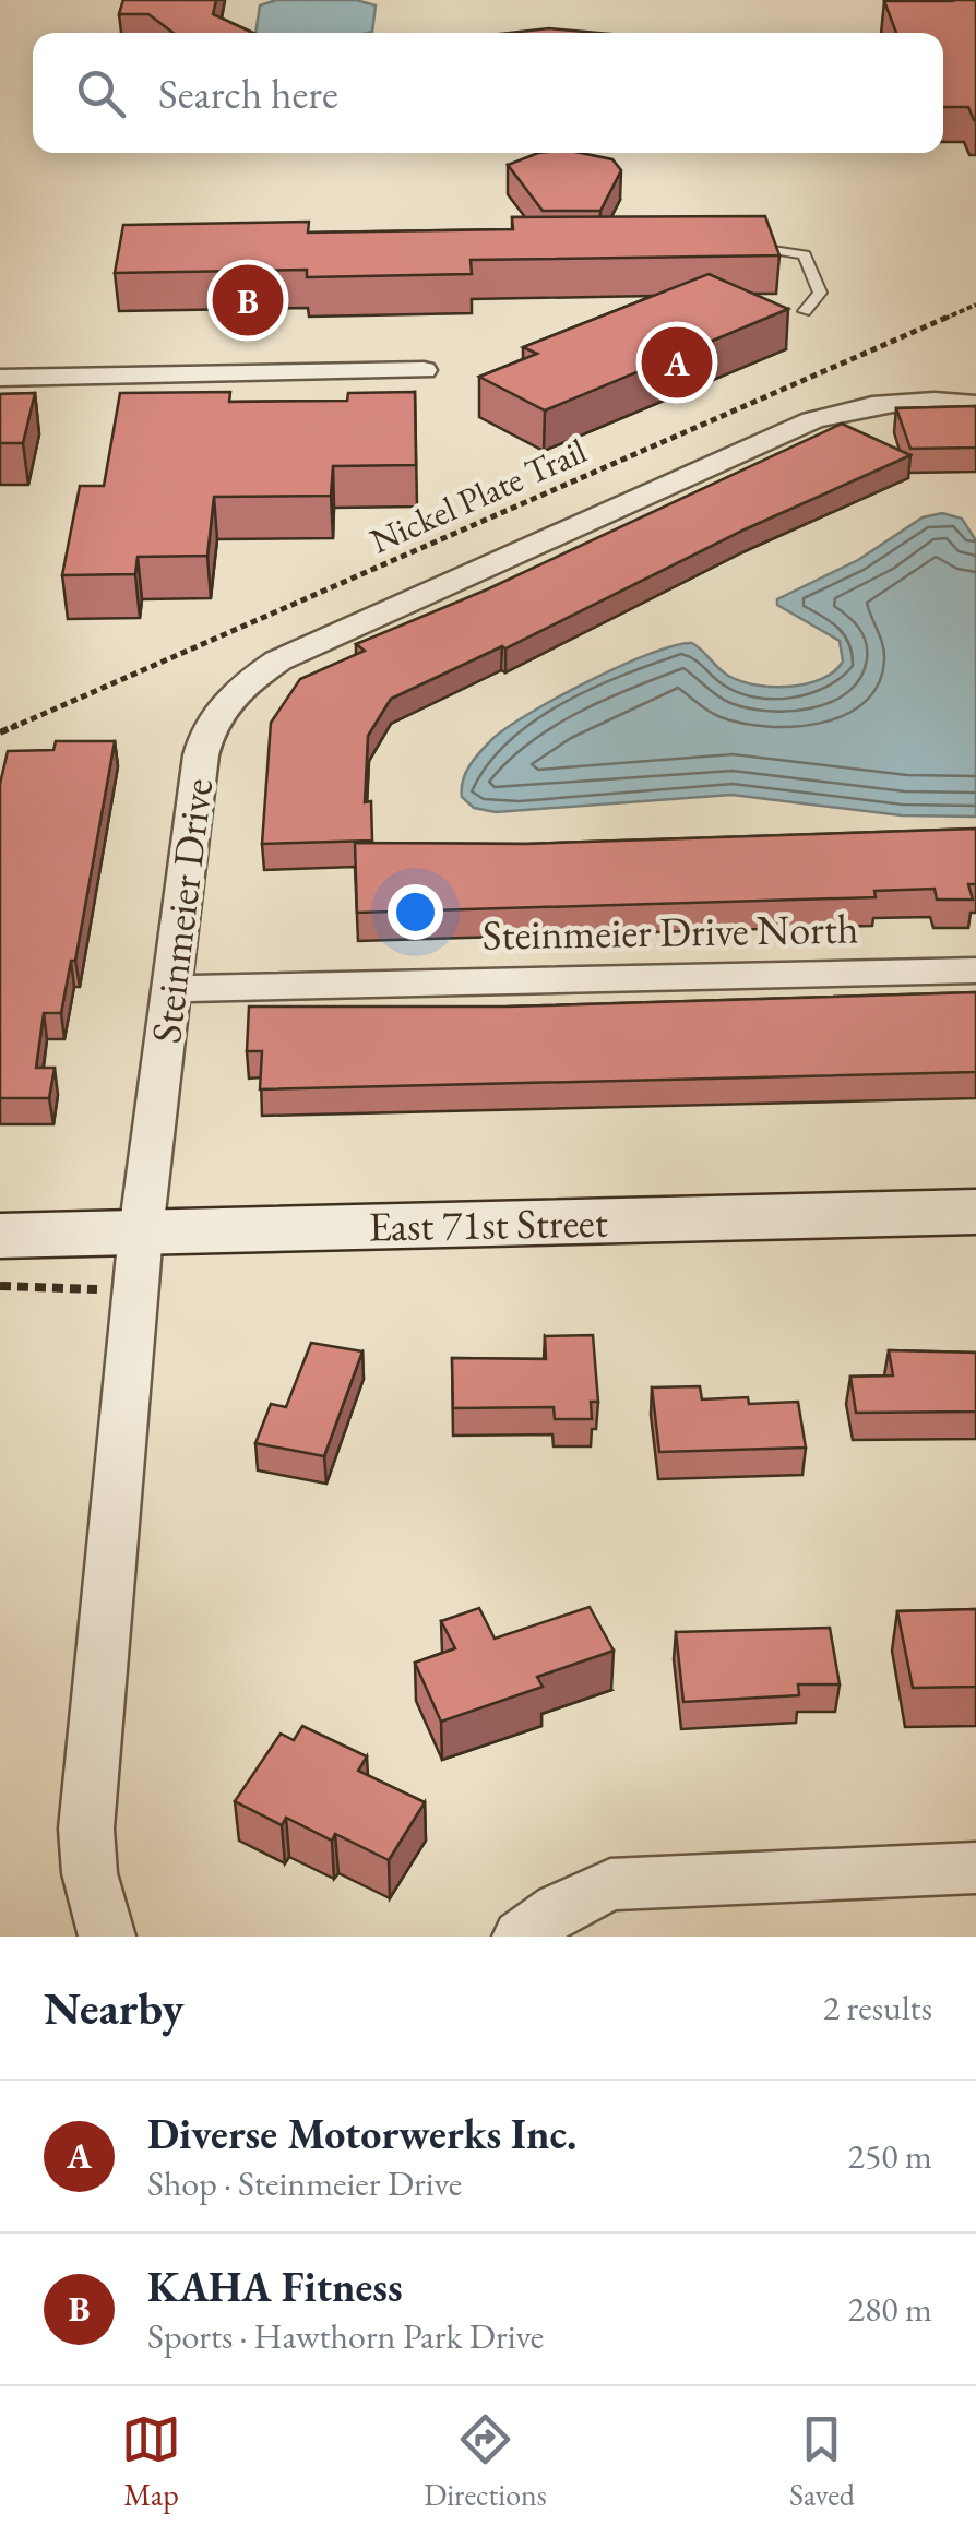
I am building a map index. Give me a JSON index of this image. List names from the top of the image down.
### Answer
{
  "streets": {
    "main road": ["East 71st Street"],
    "street": ["Steinmeier Drive", "Steinmeier Drive North"],
    "path": ["Nickel Plate Trail"]
  },
  "crossings": [
    ["Steinmeier Drive", "Steinmeier Drive North"],
    ["Steinmeier Drive", "East 71st Street"]
  ],
  "page": {
    "search": "Search here",
    "pins": ["B", "A"],
    "heading": ["Nearby", "2 results"],
    "list": [
      {
        "mark": "A",
        "name": "Diverse Motorwerks Inc.",
        "note": "Shop · Steinmeier Drive",
        "value": "250 m"
      },
      {
        "mark": "B",
        "name": "KAHA Fitness",
        "note": "Sports · Hawthorn Park Drive",
        "value": "280 m"
      }
    ],
    "nav": ["Map", "Directions", "Saved"]
  }
}
